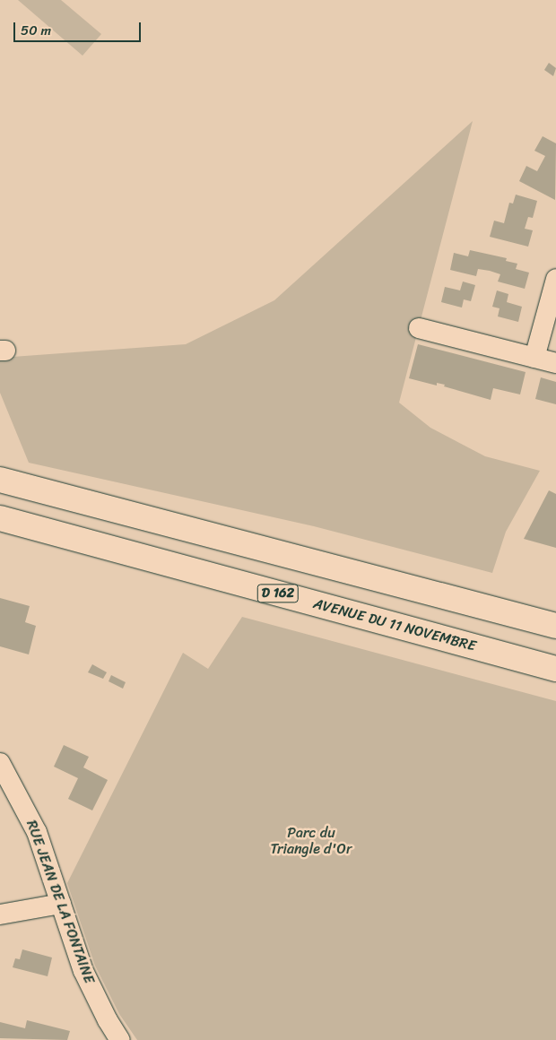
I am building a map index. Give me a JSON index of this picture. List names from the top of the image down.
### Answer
{
  "streets": {
    "main road": ["D 162", "AVENUE DU 11 NOVEMBRE"],
    "street": ["RUE JEAN DE LA FONTAINE"]
  },
  "parks": ["Parc du Triangle d'Or"],
  "scale_bar": "50 m"
}
